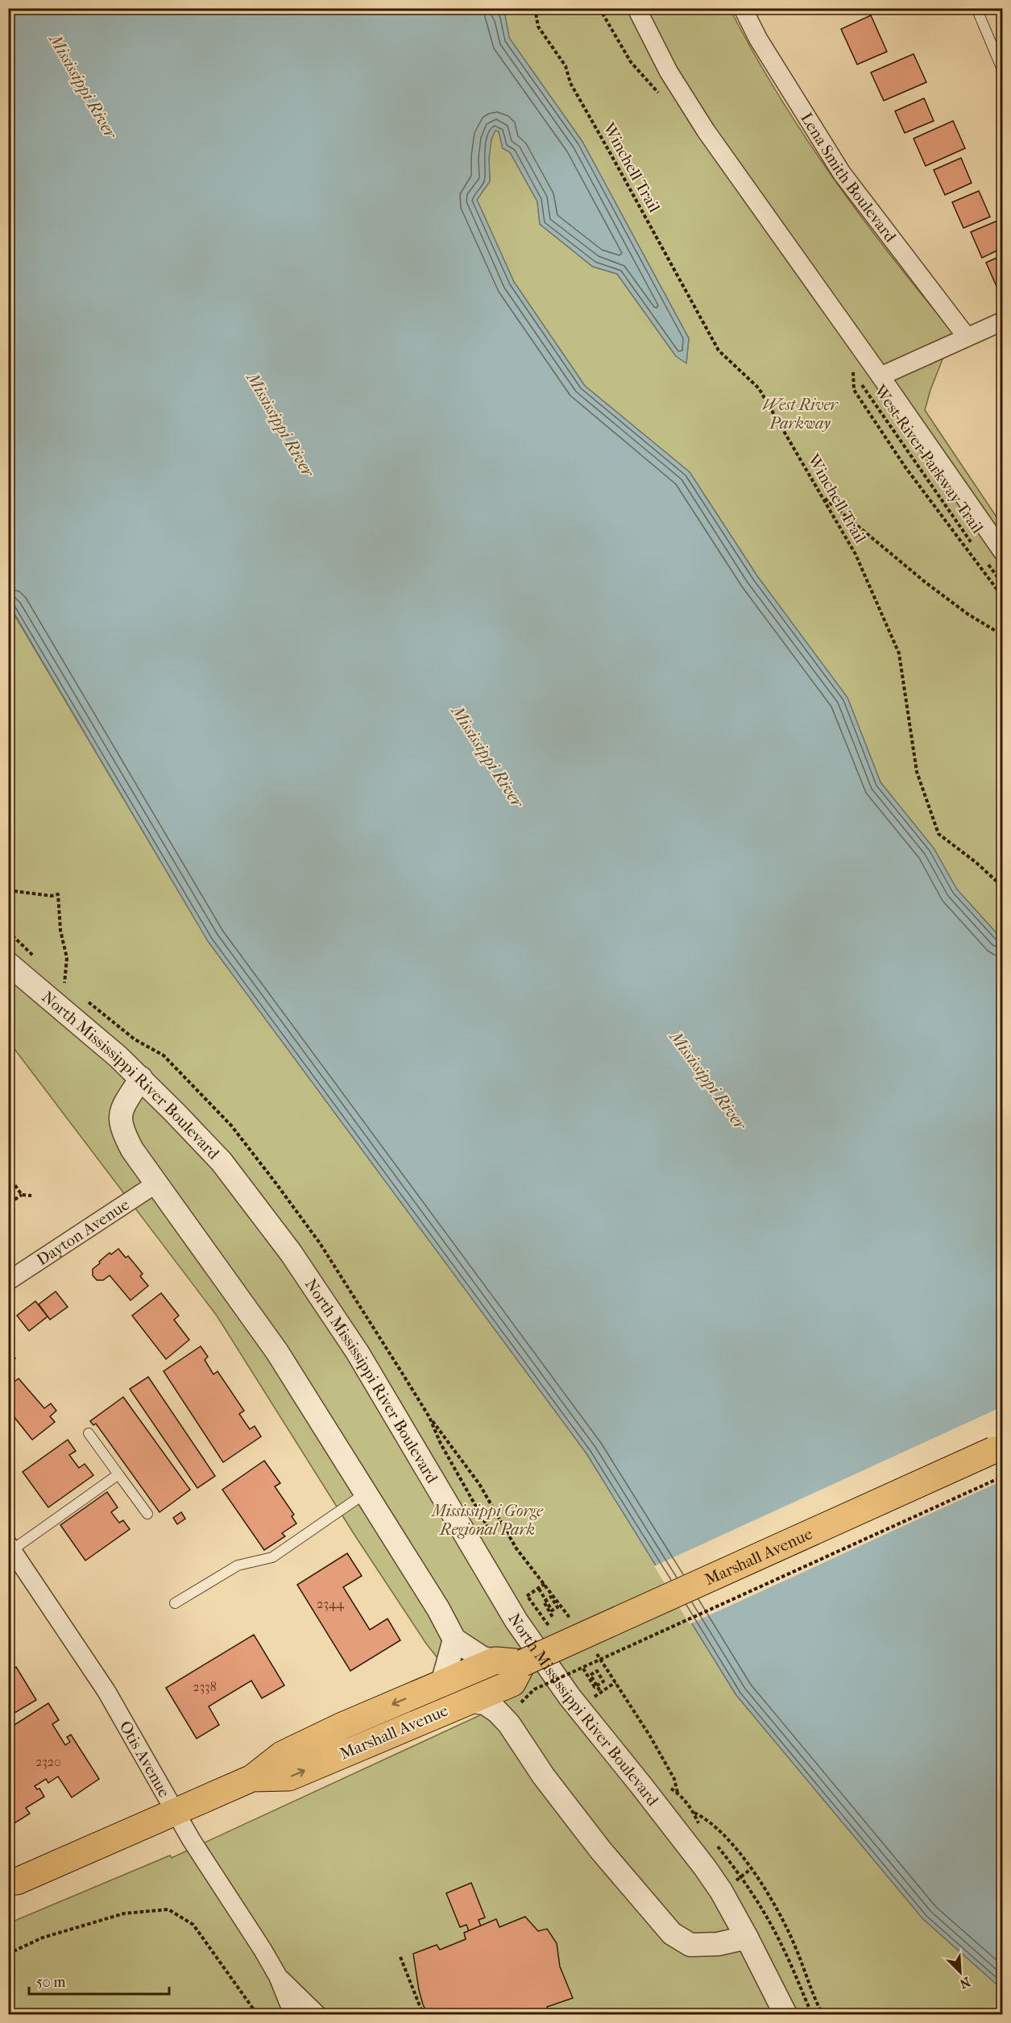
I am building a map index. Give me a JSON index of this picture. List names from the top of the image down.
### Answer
{
  "streets": {
    "main road": ["Marshall Avenue"],
    "street": [
      "Lena Smith Boulevard",
      "North Mississippi River Boulevard",
      "Dayton Avenue",
      "Otis Avenue"
    ],
    "path": ["Winchell Trail", "West River Parkway Trail"]
  },
  "crossings": [
    ["Marshall Avenue", "Otis Avenue"]
  ],
  "water": ["Mississippi River"],
  "parks": ["West River Parkway", "Mississippi Gorge Regional Park"],
  "house_numbers": ["2344", "2338", "2320"],
  "scale_bar": "50 m",
  "north": "bottom right"
}
